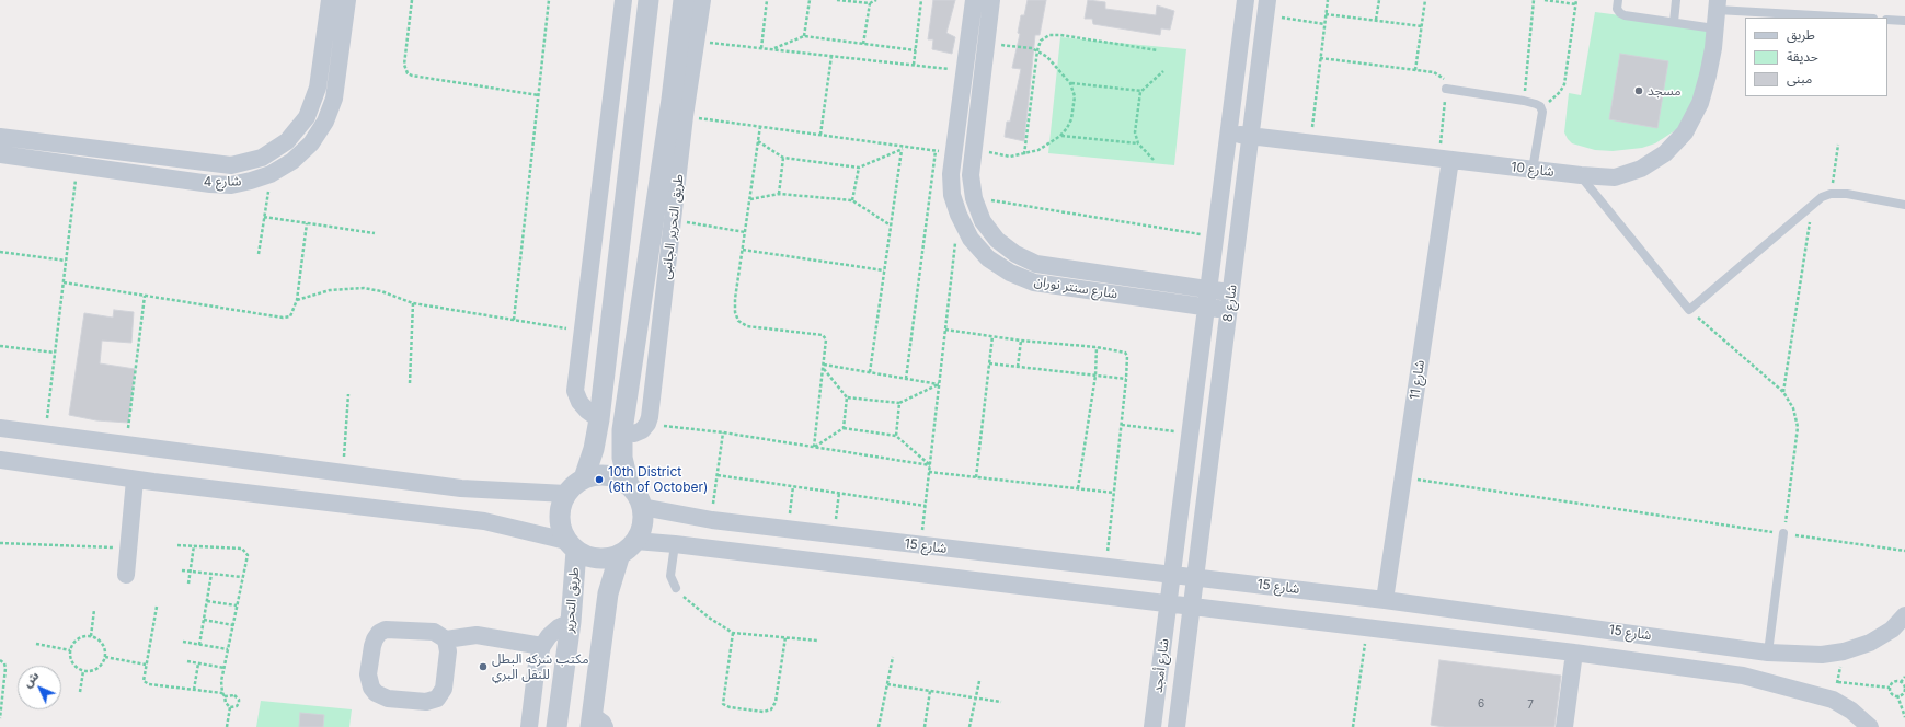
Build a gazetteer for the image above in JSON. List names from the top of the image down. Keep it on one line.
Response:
{"streets":{"street":["شارع 10","شارع 4","طريق التحرير الجانبى","شارع سنتر نوران","شارع 8","شارع 11","شارع 15","طريق التحرير","شارع أمجد"]},"crossings":[["شارع 10","شارع 8"],["شارع 10","شارع 11"],["شارع سنتر نوران","شارع 8"],["شارع 8","شارع 15"],["شارع 8","شارع أمجد"],["شارع 11","شارع 15"],["شارع 15","طريق التحرير"],["شارع 15","شارع أمجد"]],"places":["مسجد","10th District (6th of October)","مكتب شركه البطل للنقل البري"],"house_numbers":["6","7"],"legend":["طريق","حديقة","مبنى"],"north":"top left"}
